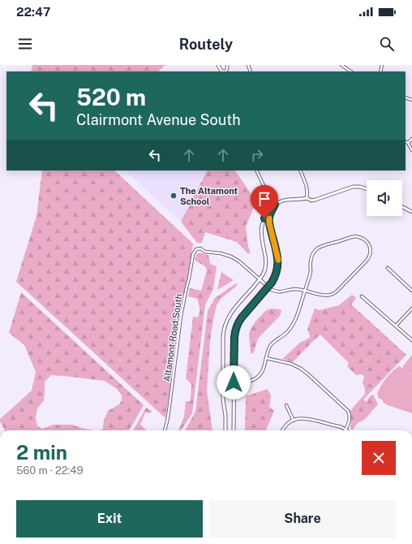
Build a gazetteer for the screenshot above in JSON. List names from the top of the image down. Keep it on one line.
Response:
{"streets":{"street":["Altamont Road South"]},"places":["The Altamont School"],"page":{"status":"22:47","header":"Routely","turn":["520 m","Clairmont Avenue South"],"heading":["2 min","560 m · 22:49"],"buttons":["Exit","Share"]}}
